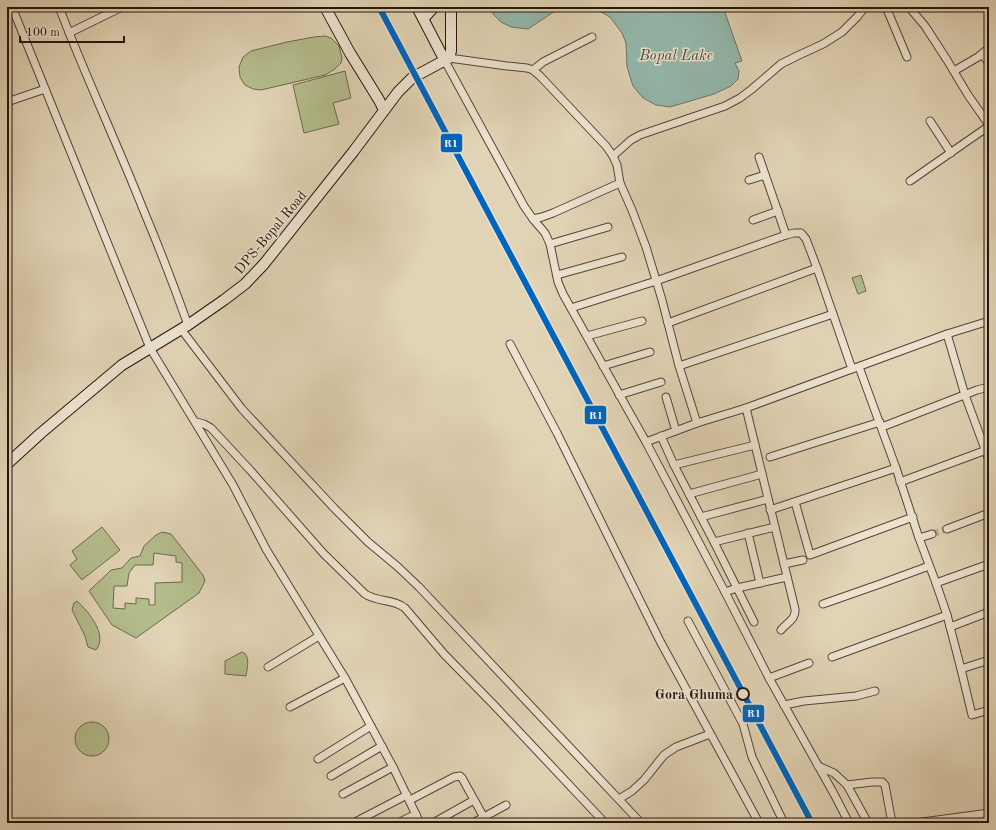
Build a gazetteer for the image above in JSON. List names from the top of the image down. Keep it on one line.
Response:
{"streets":{"street":["DPS-Bopal Road"]},"water":["Bopal Lake"],"places":["Gora Ghuma"],"lines":["transit line R1"],"scale_bar":"100 m"}
